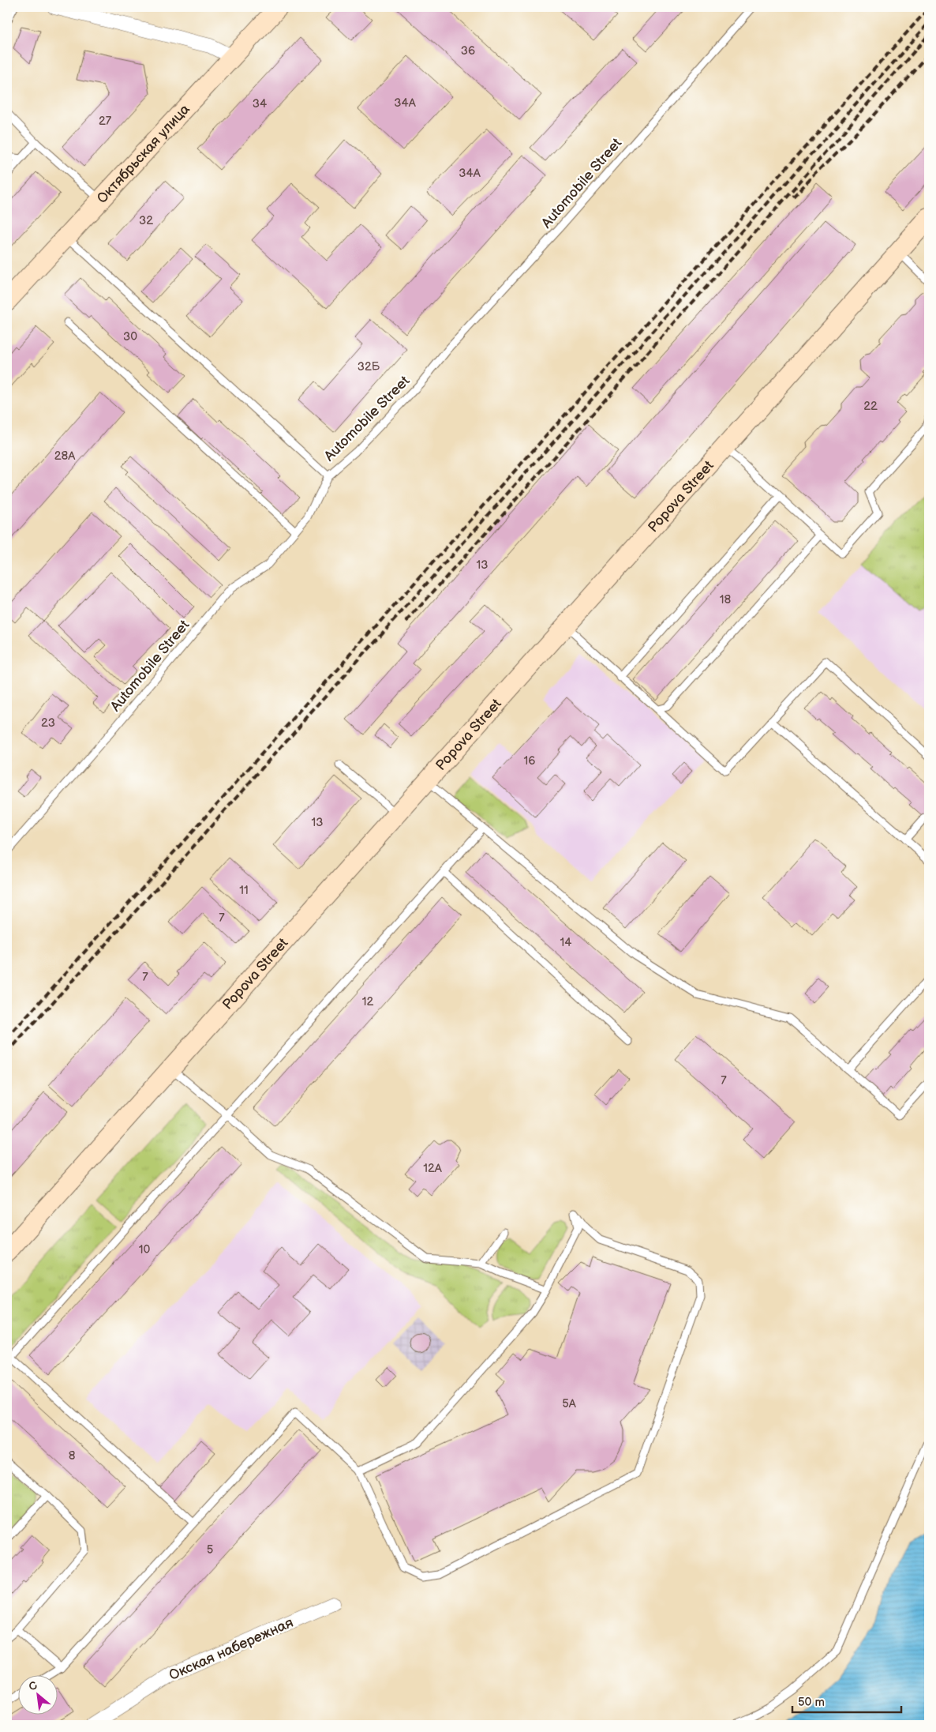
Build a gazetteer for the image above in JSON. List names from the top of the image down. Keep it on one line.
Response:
{"streets":{"street":["Октябрьская улица","Popova Street","Окская набережная"],"lane":["Automobile Street"]},"house_numbers":["36","34А","34","27","34А","32","30","32Б","22","28А","13","18","23","16","13","11","7","14","7","12","7","12А","10","5А","8","5"],"scale_bar":"50 m","north":"top left"}
